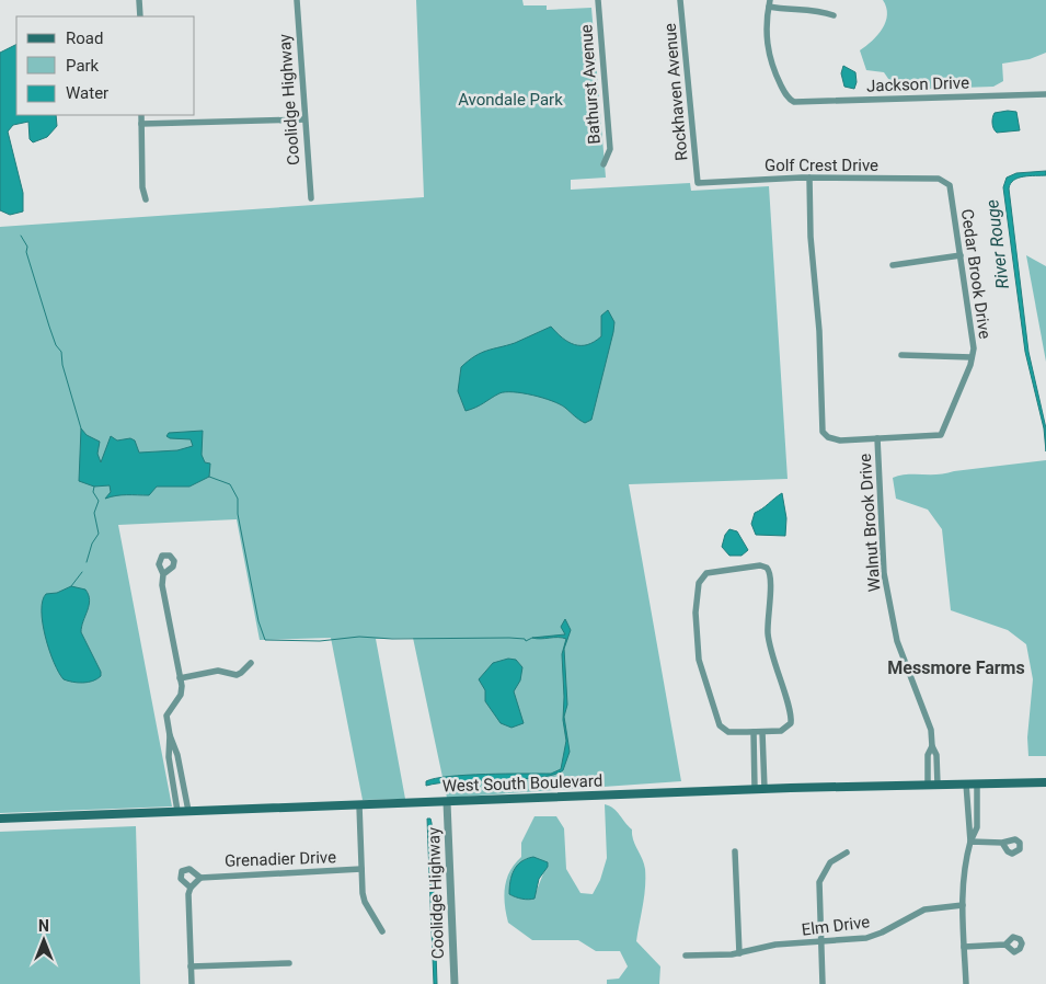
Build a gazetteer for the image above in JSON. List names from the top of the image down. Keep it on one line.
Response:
{"streets":{"main road":["West South Boulevard"],"street":["Bathurst Avenue","Jackson Drive","Rockhaven Avenue","Coolidge Highway","Golf Crest Drive","Cedar Brook Drive","Walnut Brook Drive","Grenadier Drive","Elm Drive"]},"crossings":[["Rockhaven Avenue","Golf Crest Drive"],["Coolidge Highway","West South Boulevard"],["Golf Crest Drive","Cedar Brook Drive"],["Golf Crest Drive","Walnut Brook Drive"],["Cedar Brook Drive","Walnut Brook Drive"],["Walnut Brook Drive","West South Boulevard"]],"districts":["Messmore Farms"],"water":["River Rouge"],"parks":["Avondale Park"],"legend":["Road","Park","Water"],"north":"top"}
